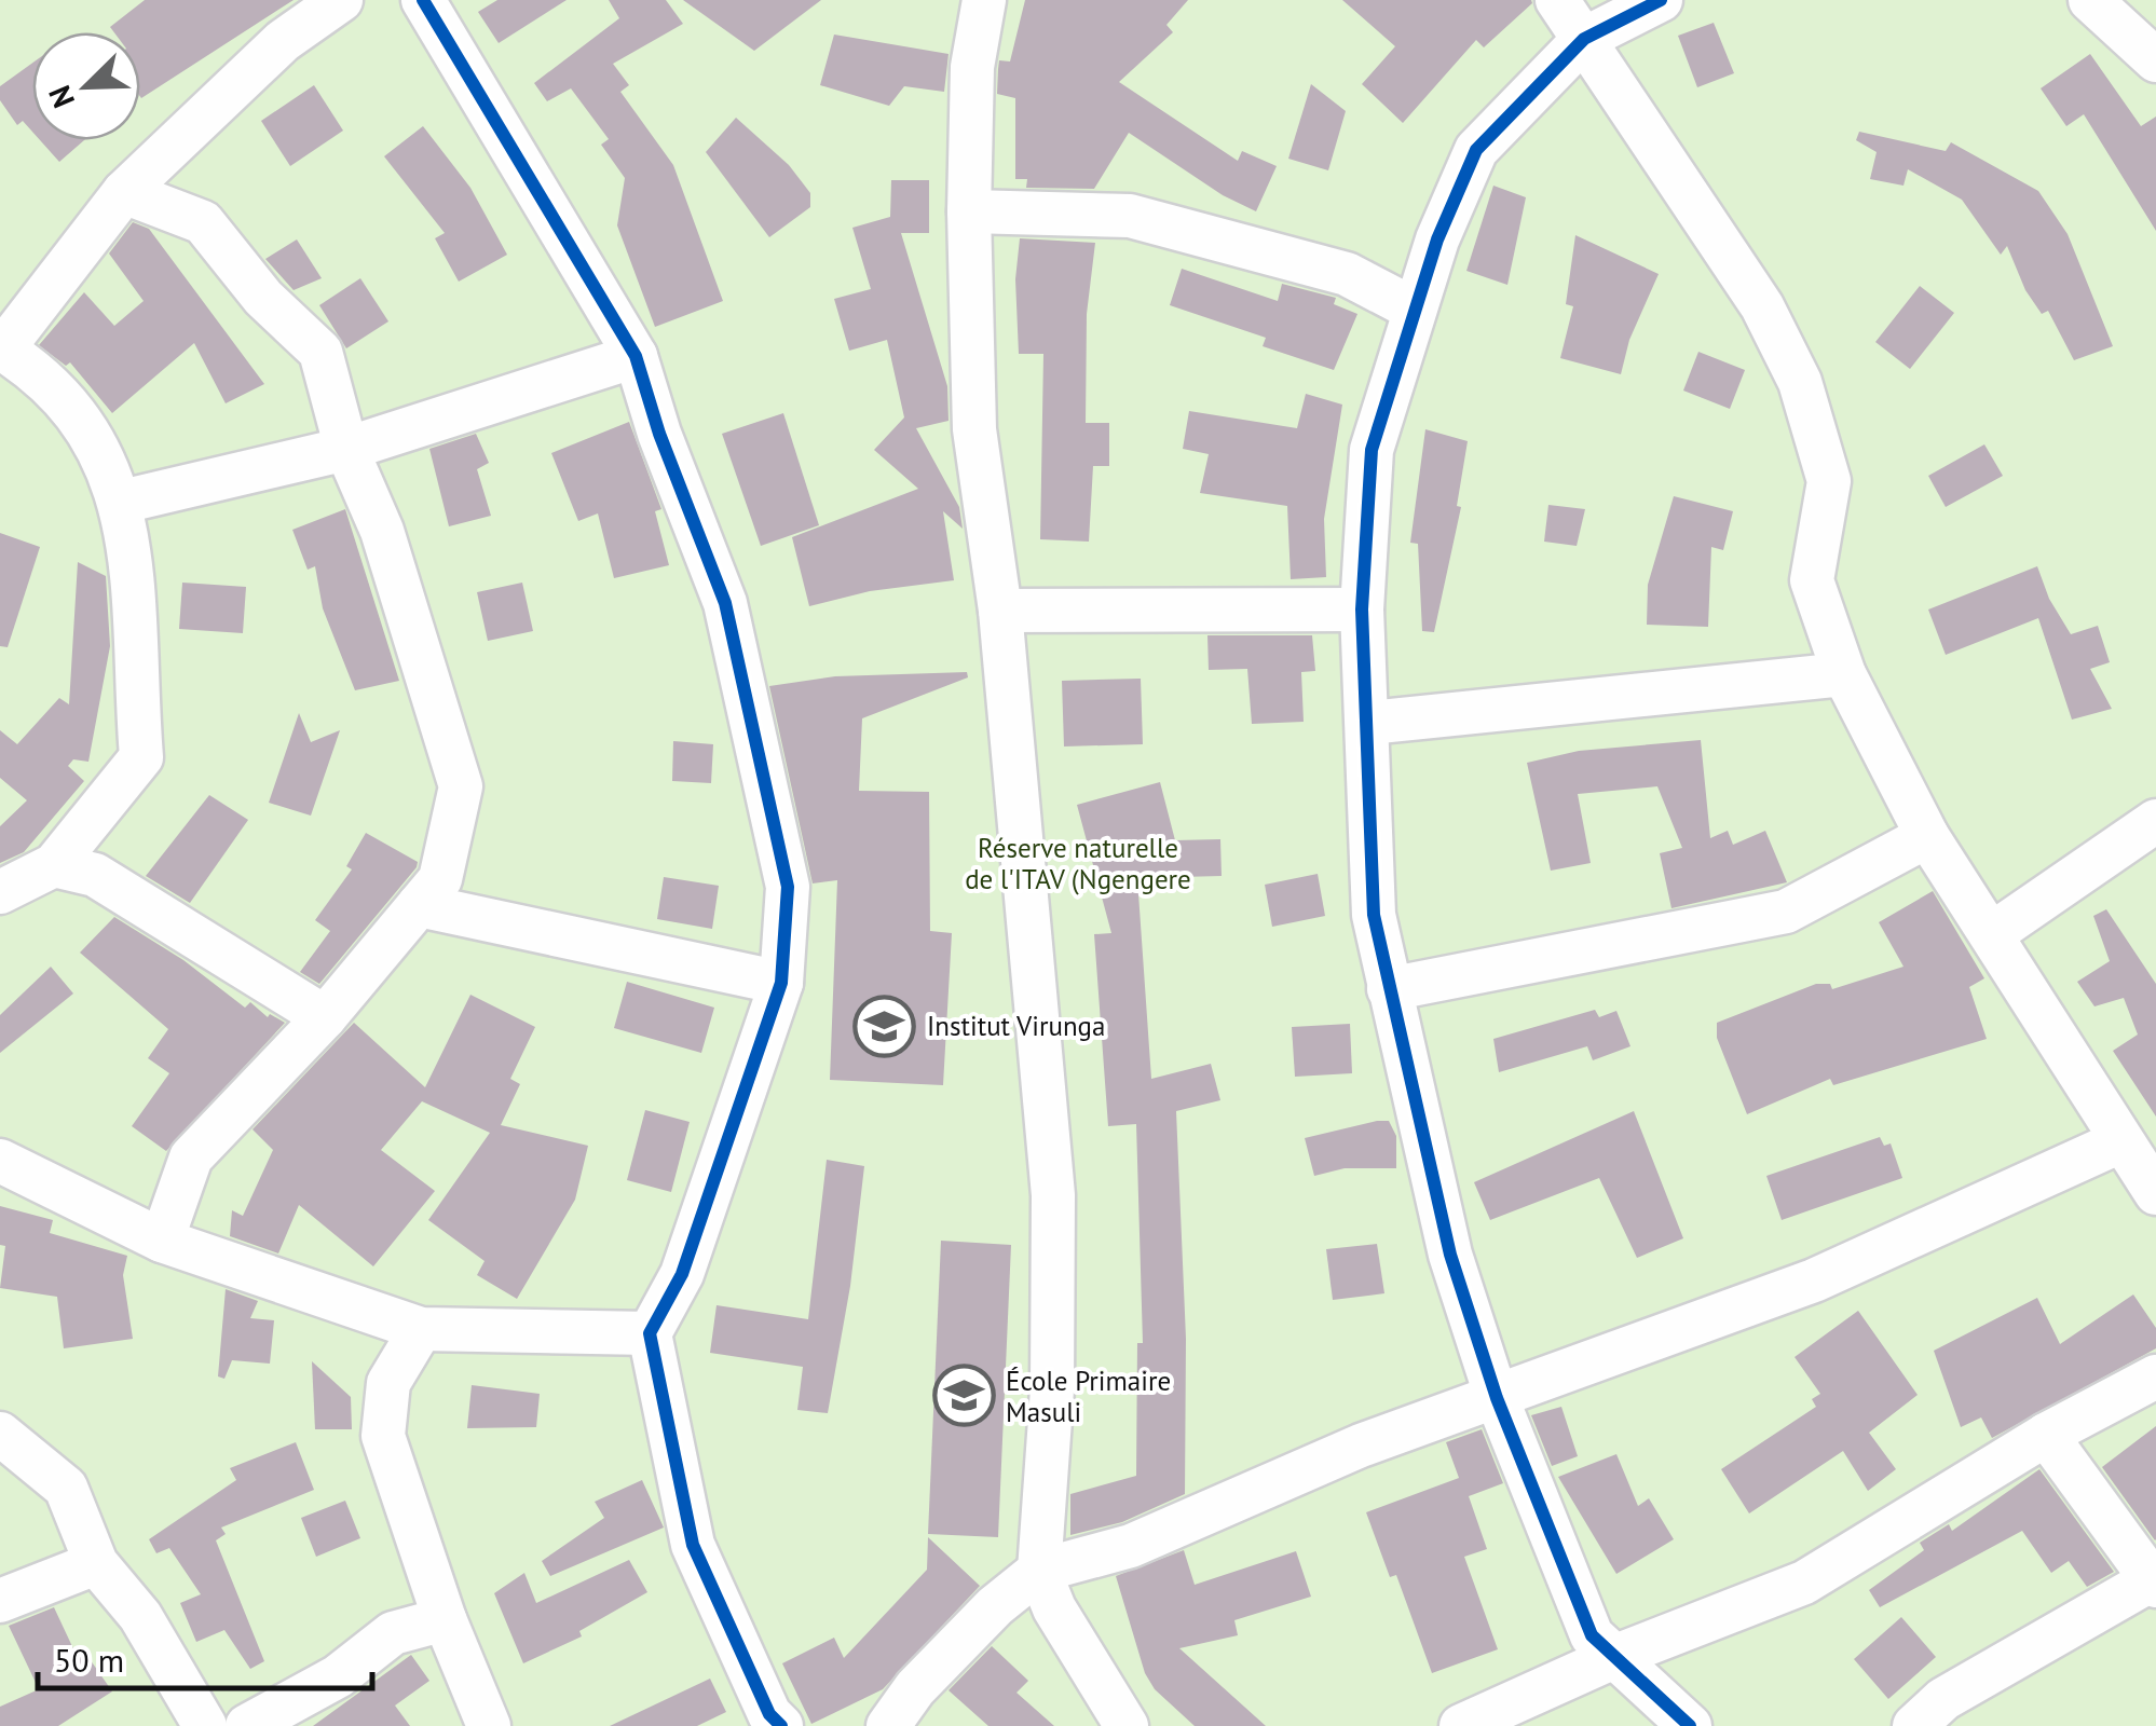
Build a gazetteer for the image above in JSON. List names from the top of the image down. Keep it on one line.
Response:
{"parks":["Réserve naturelle de l'ITAV (Ngengere"],"places":{"school or university":["Institut Virunga","École Primaire Masuli"]},"scale_bar":"50 m","north":"bottom left"}
